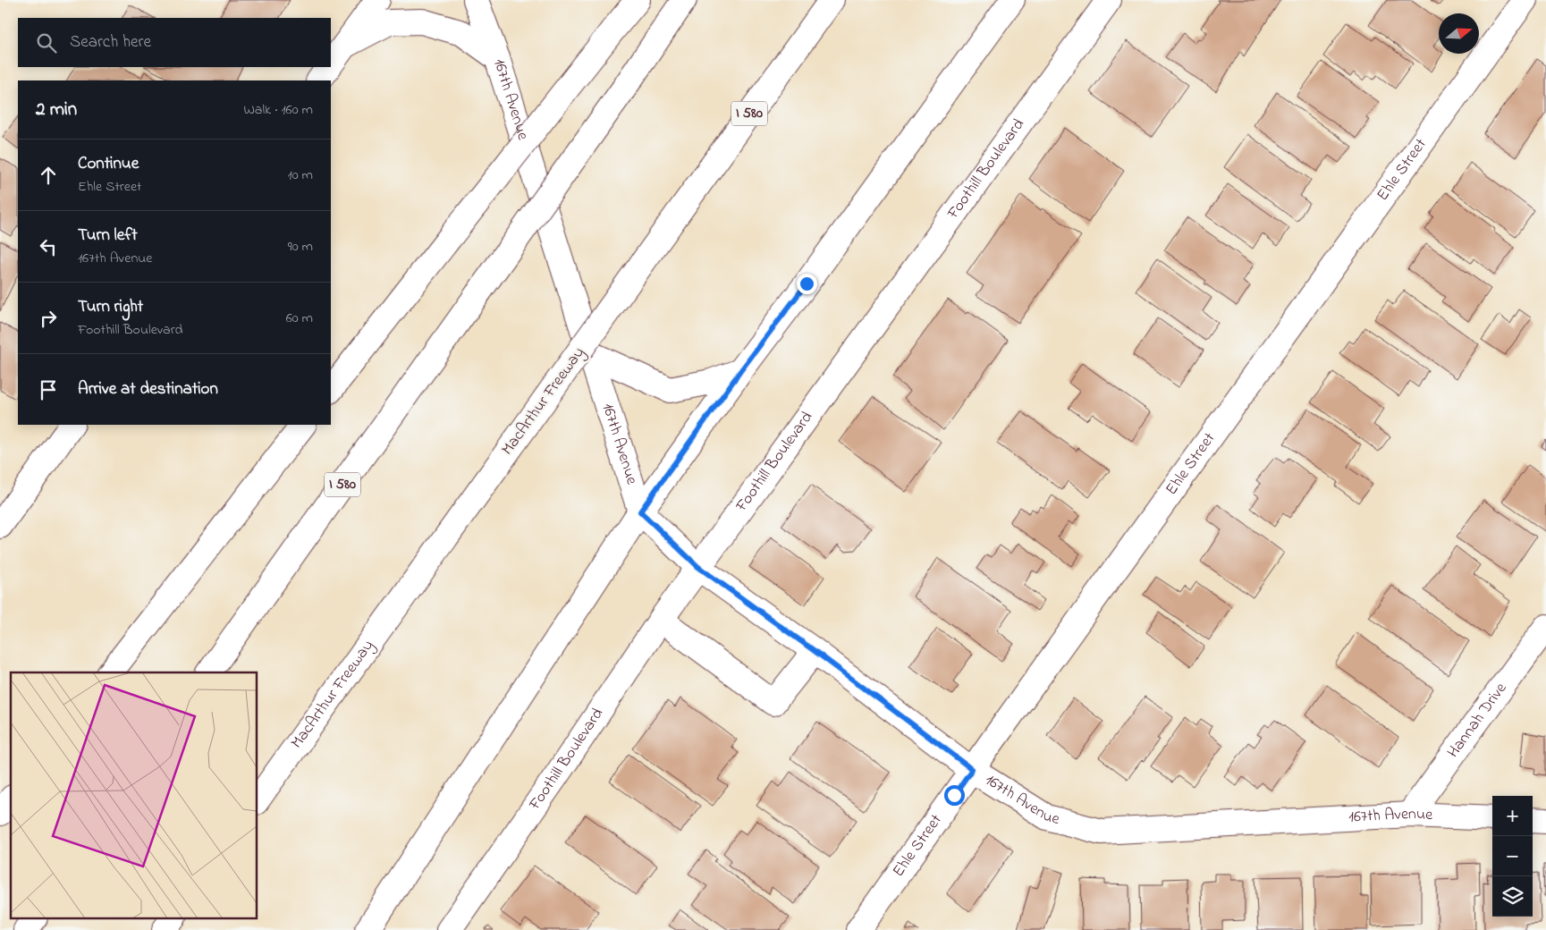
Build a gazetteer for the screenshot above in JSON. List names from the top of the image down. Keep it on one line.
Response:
{"streets":{"main road":["167th Avenue","I 580","Foothill Boulevard","Ehle Street","MacArthur Freeway","Hannah Drive"]},"crossings":[["167th Avenue","Foothill Boulevard"],["167th Avenue","Ehle Street"],["167th Avenue","Hannah Drive"]],"north":"right","page":{"search":"Search here","heading":["2 min","Walk · 160 m"],"list":[["Continue","Ehle Street","10 m"],["Turn left","167th Avenue","90 m"],["Turn right","Foothill Boulevard","60 m"],"Arrive at destination"],"map_buttons":["+","−"]}}
